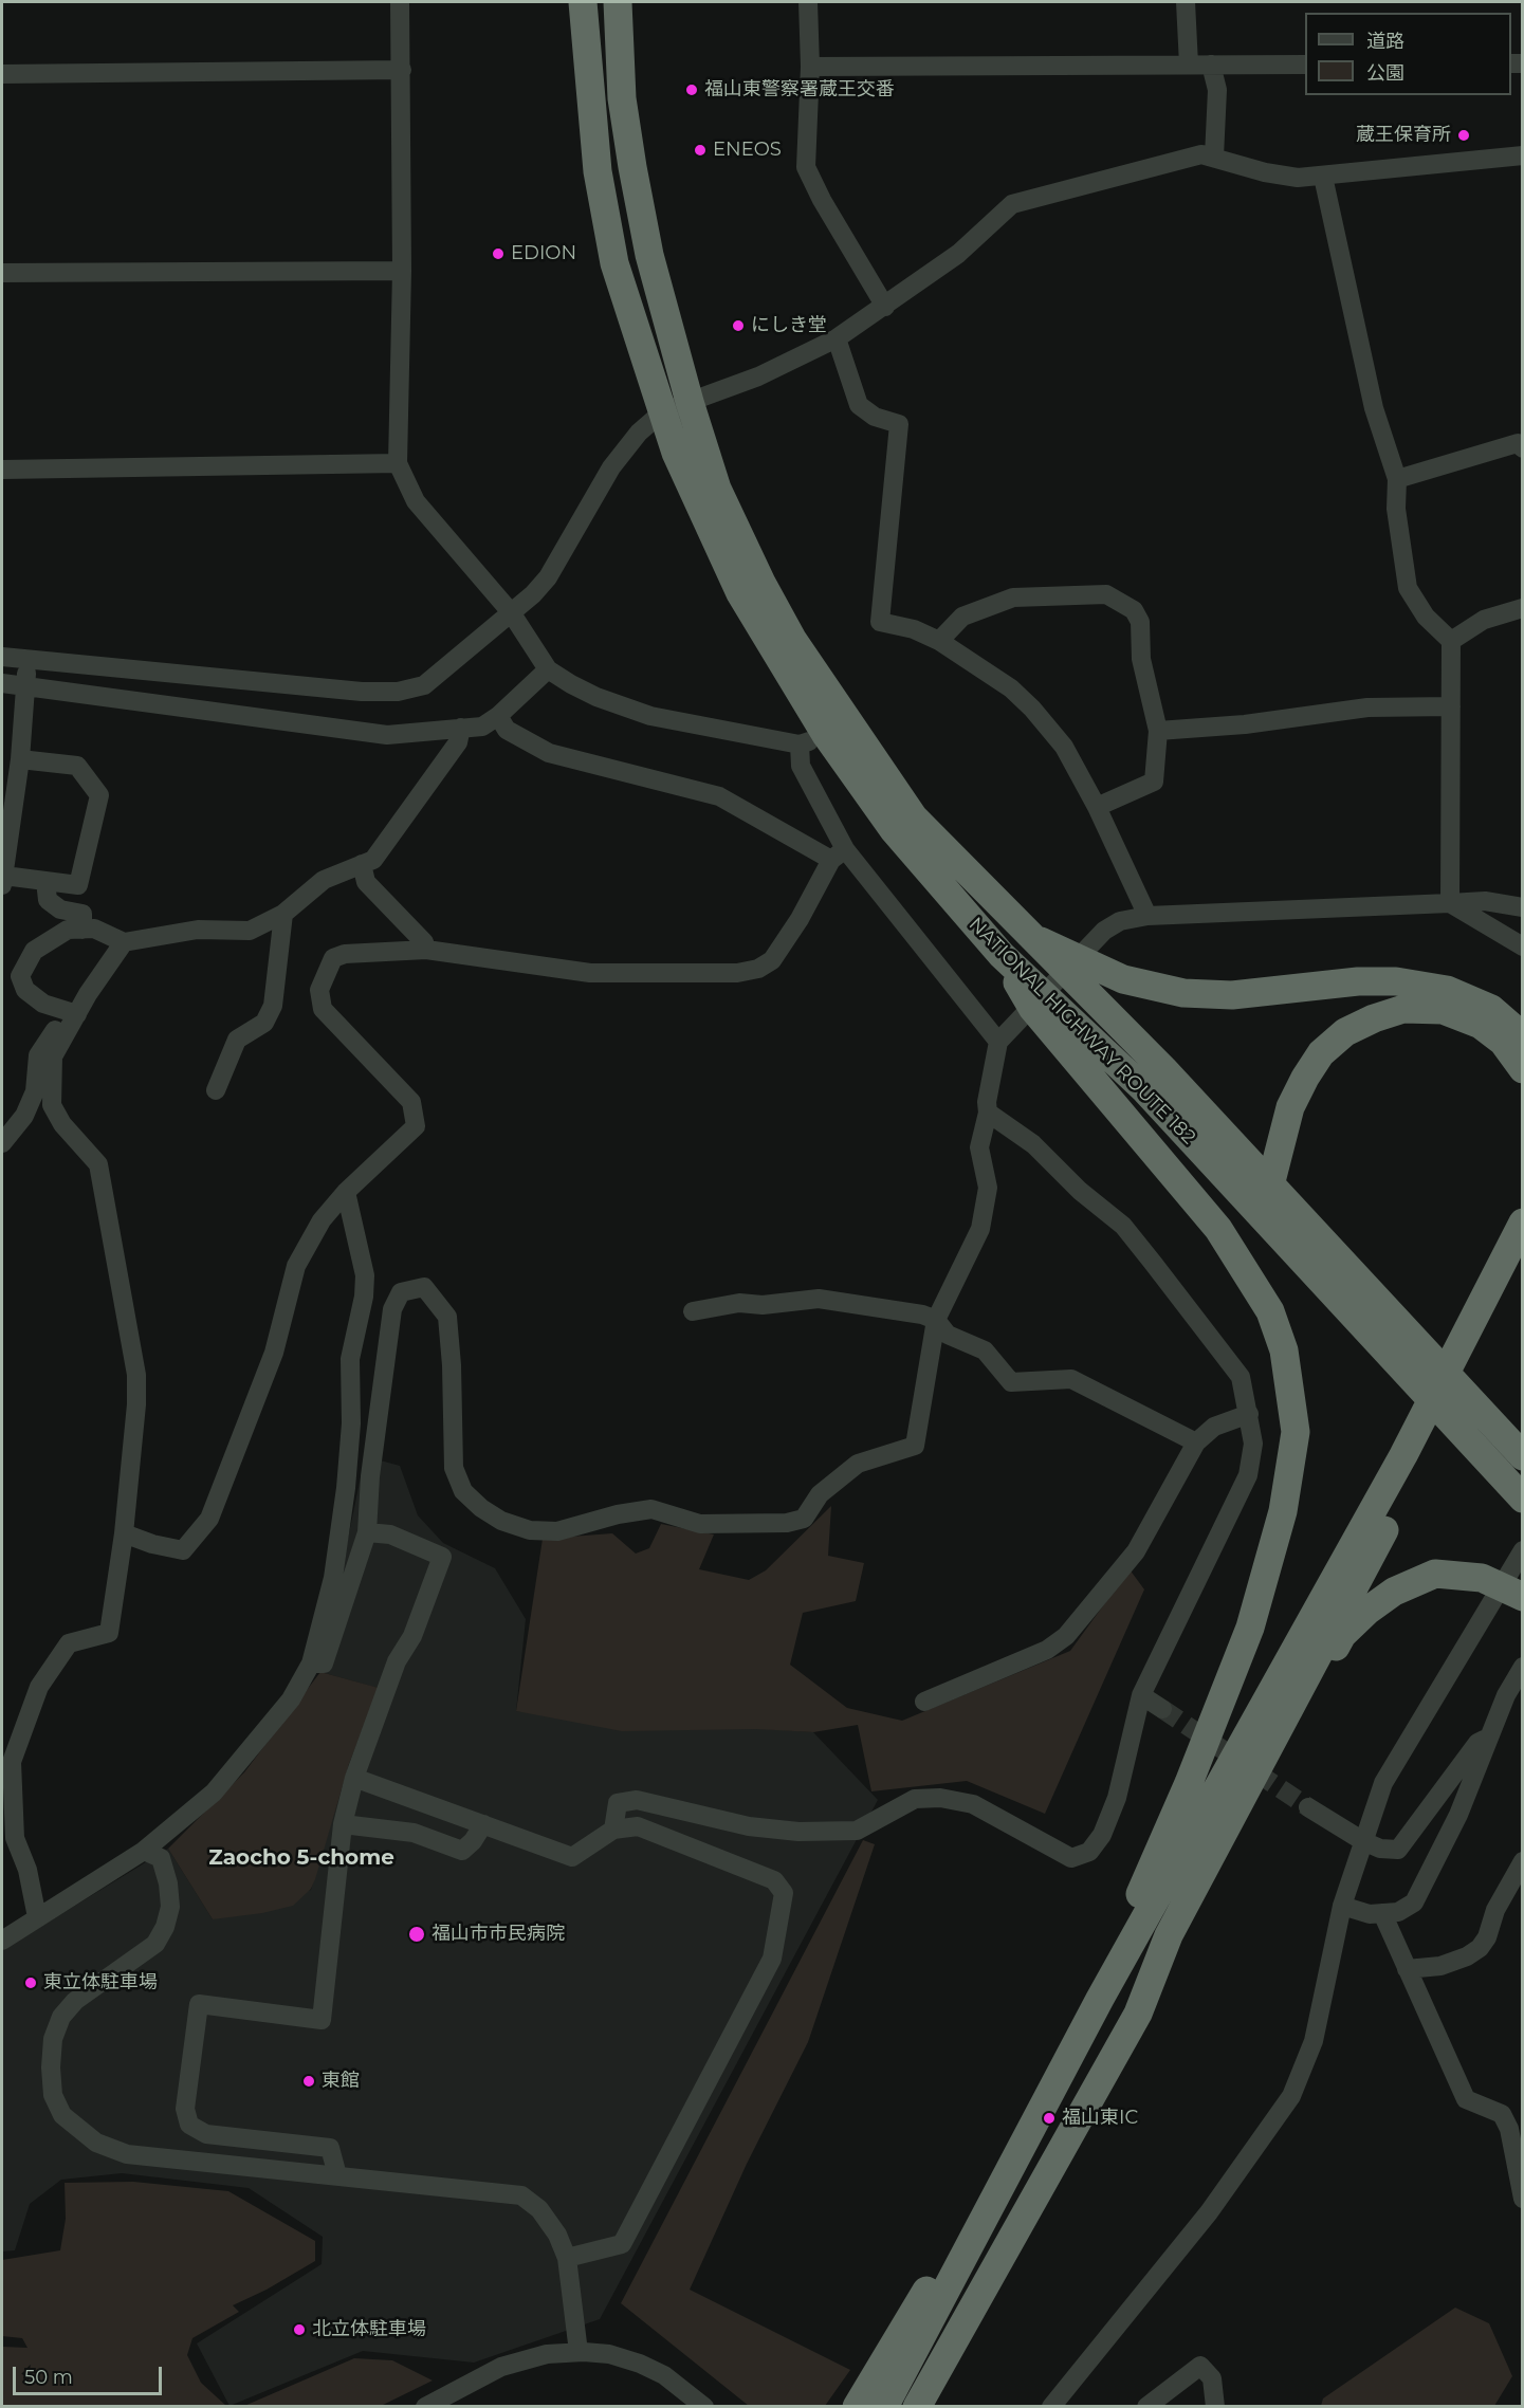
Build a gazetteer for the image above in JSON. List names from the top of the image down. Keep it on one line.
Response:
{"streets":{"highway":["NATIONAL HIGHWAY ROUTE 182"]},"districts":["Zaocho 5-chome"],"places":["福山東警察署蔵王交番","蔵王保育所","ENEOS","EDION","にしき堂","福山市市民病院","東立体駐車場","東館","福山東IC","北立体駐車場"],"legend":["道路","公園"],"scale_bar":"50 m"}
